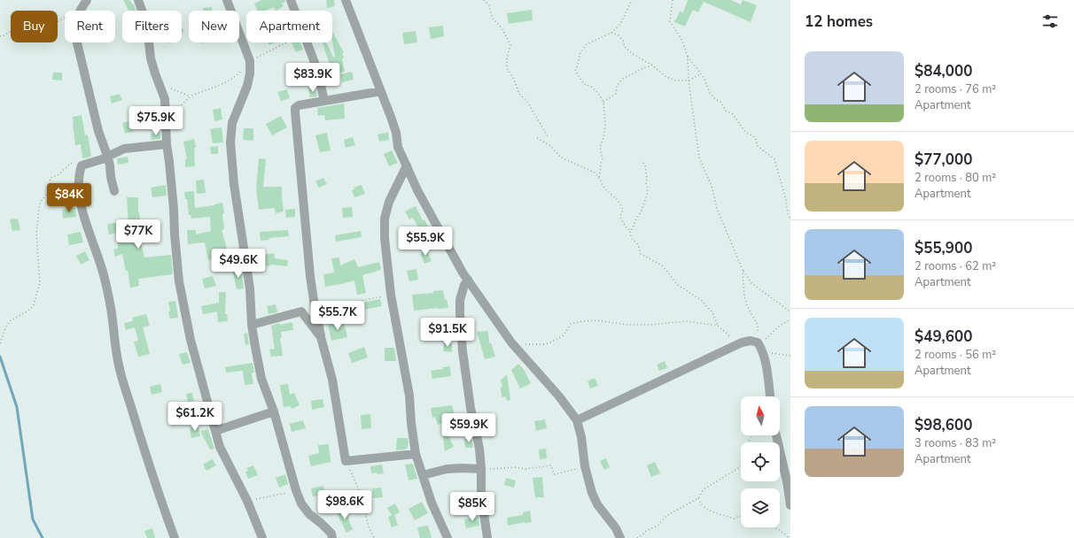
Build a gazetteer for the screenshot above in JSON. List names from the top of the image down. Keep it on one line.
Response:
{"north":"top","page":{"heading":"12 homes","chip":["Buy","Rent","Filters","New","Apartment"],"list":[{"name":"$84,000","note":"2 rooms · 76 m² · Apartment"},{"name":"$77,000","note":"2 rooms · 80 m² · Apartment"},{"name":"$55,900","note":"2 rooms · 62 m² · Apartment"},{"name":"$49,600","note":"2 rooms · 56 m² · Apartment"},{"name":"$98,600","note":"3 rooms · 83 m² · Apartment"}],"price":["$83.9K","$75.9K","$84K","$77K","$55.9K","$49.6K","$55.7K","$91.5K","$61.2K","$59.9K","$98.6K","$85K"]}}
